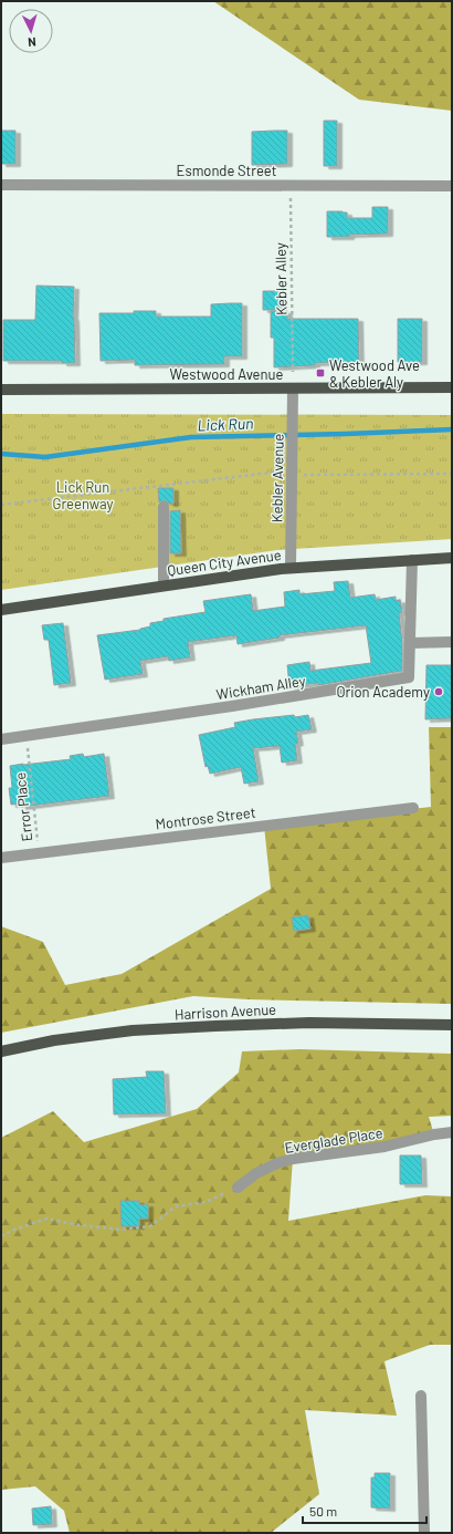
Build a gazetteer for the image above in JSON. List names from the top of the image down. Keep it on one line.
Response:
{"streets":{"main road":["Westwood Avenue","Queen City Avenue","Harrison Avenue"],"street":["Esmonde Street","Kebler Avenue","Wickham Alley","Montrose Street","Everglade Place"],"path":["Kebler Alley","Error Place"]},"crossings":[["Esmonde Street","Kebler Alley"],["Westwood Avenue","Kebler Avenue"],["Kebler Avenue","Queen City Avenue"],["Queen City Avenue","Wickham Alley"],["Error Place","Montrose Street"]],"water":["Lick Run"],"parks":["Lick Run Greenway"],"places":{"transit":["Westwood Ave & Kebler Aly"],"other":["Orion Academy"]},"scale_bar":"50 m","north":"bottom"}
